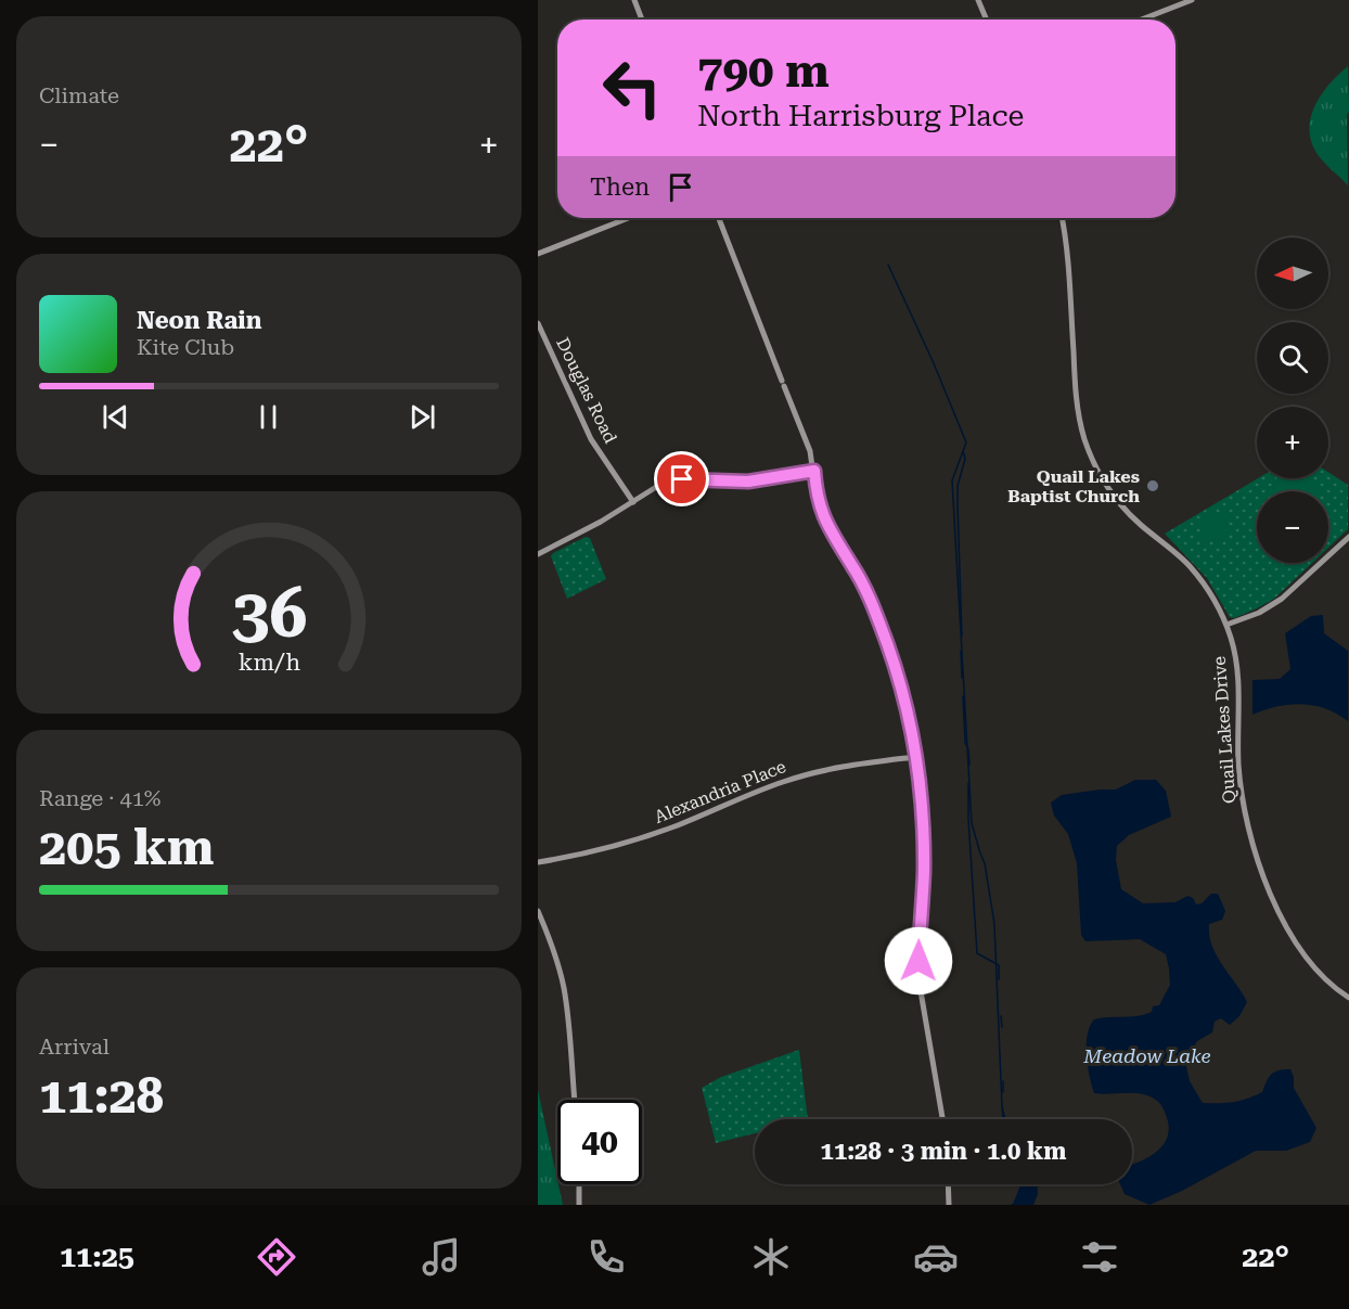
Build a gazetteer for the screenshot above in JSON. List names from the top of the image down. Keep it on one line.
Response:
{"streets":{"street":["Douglas Road","Quail Lakes Drive","Alexandria Place"]},"water":["Meadow Lake"],"places":["Quail Lakes Baptist Church"],"north":"left","page":{"tile":["Climate",["Range · 41%","205 km"],["Arrival","11:28"]],"turn":["790 m","North Harrisburg Place"],"heat":["−","22°","+"],"then":"Then","map_buttons":["+","−"],"song":["Neon Rain","Kite Club"],"limit":"40","trip":"11:28 · 3 min · 1.0 km","tabs":["11:25","22°"],"gauge":["36","km/h"]}}
